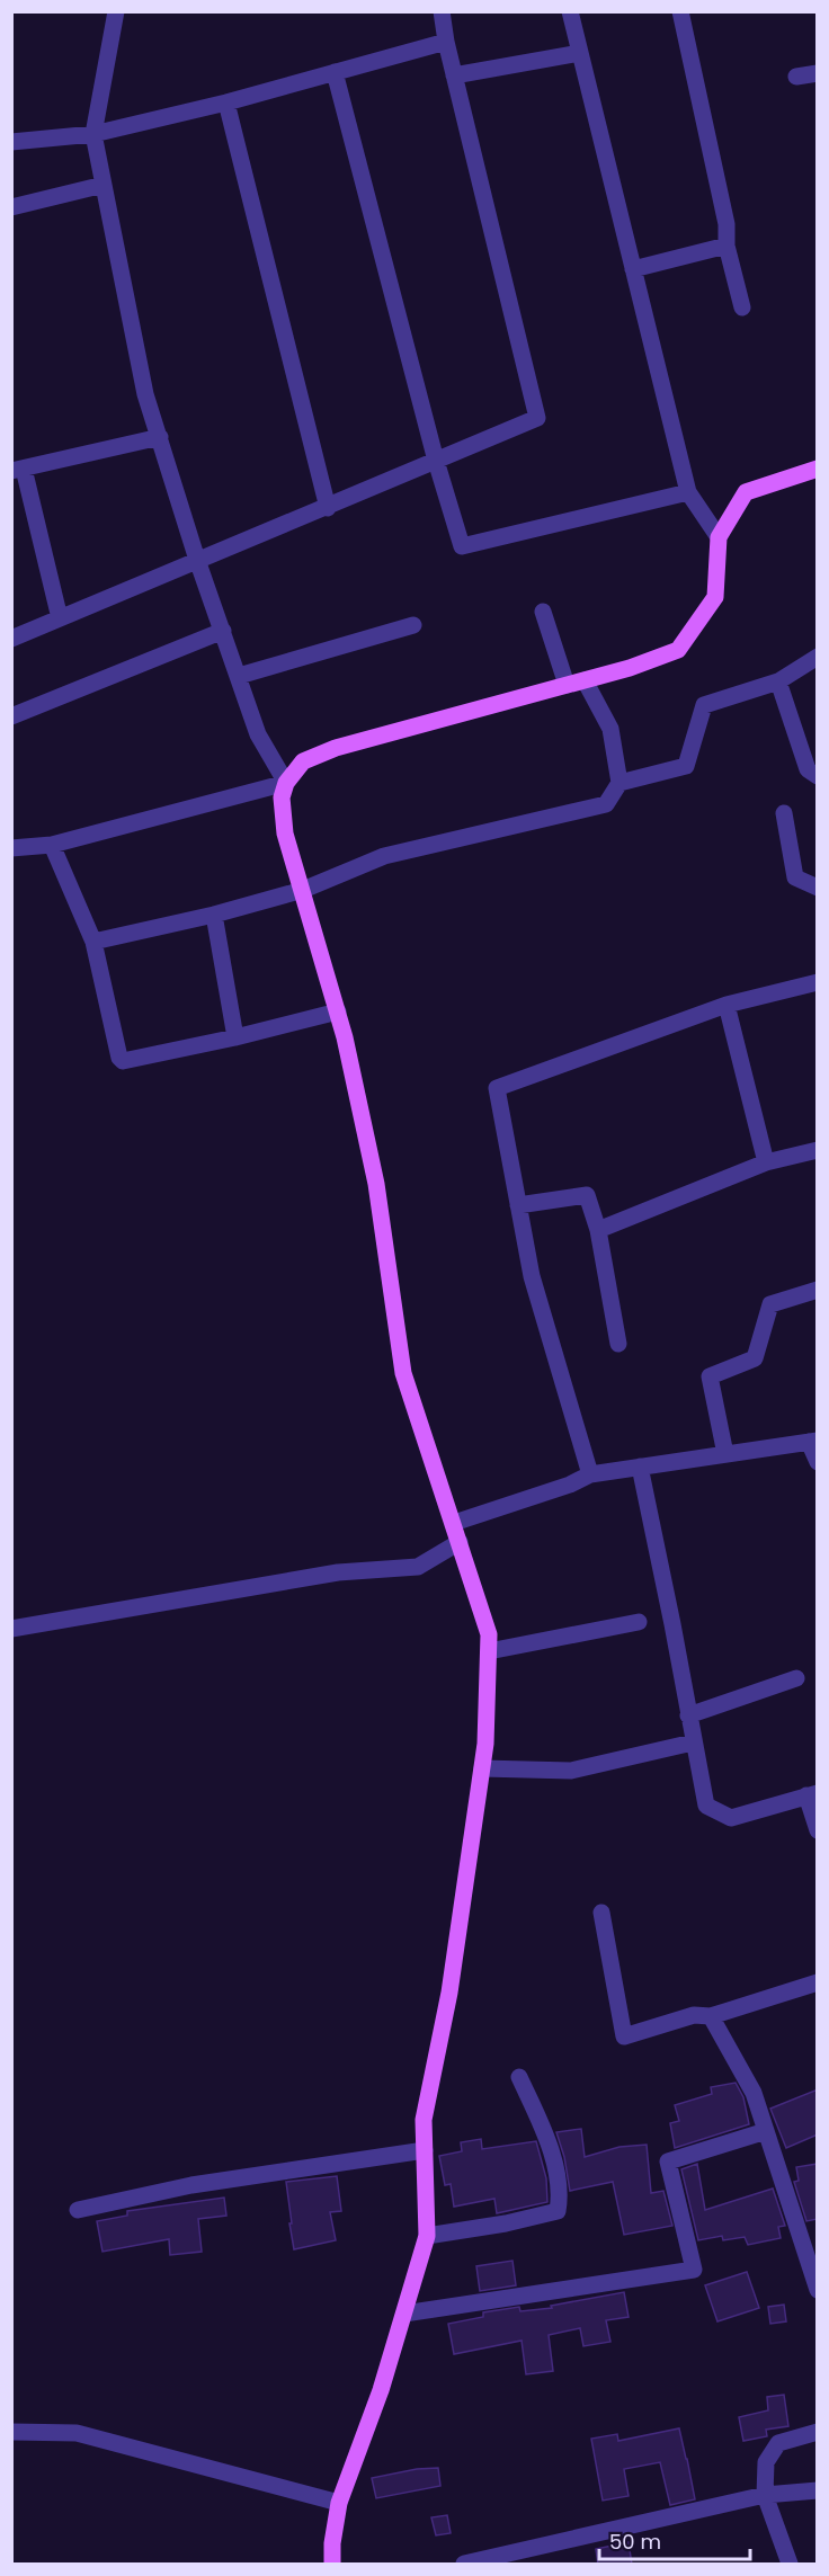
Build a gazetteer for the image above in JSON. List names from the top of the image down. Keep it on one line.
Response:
{"scale_bar":"50 m"}
